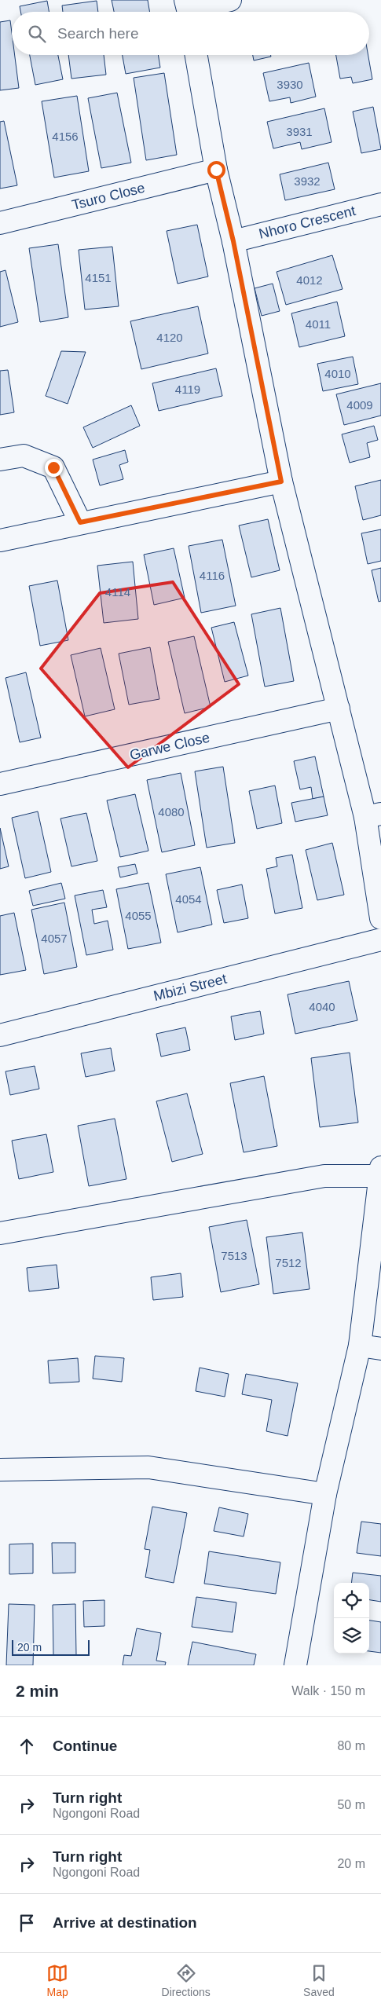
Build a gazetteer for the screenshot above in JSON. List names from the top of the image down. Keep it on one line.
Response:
{"streets":{"street":["Tsuro Close","Nhoro Crescent","Garwe Close","Mbizi Street"]},"house_numbers":["3930","3931","4156","3932","4151","4012","4011","4120","4010","4119","4009","4116","4114","4080","4054","4055","4057","4040","7513","7512"],"scale_bar":"20 m","page":{"search":"Search here","scale":"20 m","heading":["2 min","Walk · 150 m"],"list":[["Continue","80 m"],["Turn right","Ngongoni Road","50 m"],["Turn right","Ngongoni Road","20 m"],"Arrive at destination"],"nav":["Map","Directions","Saved"]}}
